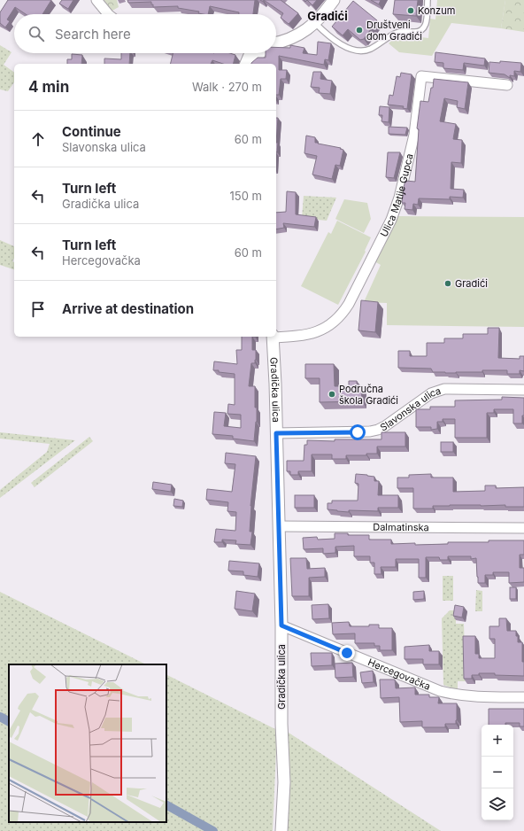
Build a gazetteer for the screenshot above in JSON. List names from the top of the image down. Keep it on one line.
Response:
{"streets":{"street":["Ulica Matije Gupca","Gradička ulica","Slavonska ulica","Dalmatinska","Hercegovačka"]},"crossings":[["Gradička ulica","Slavonska ulica"],["Gradička ulica","Dalmatinska"],["Gradička ulica","Hercegovačka"]],"districts":["Gradići"],"places":["Konzum","Društveni dom Gradići","Gradići","Područna škola Gradići"],"page":{"search":"Search here","heading":["4 min","Walk · 270 m"],"list":[["Continue","Slavonska ulica","60 m"],["Turn left","Gradička ulica","150 m"],["Turn left","Hercegovačka","60 m"],"Arrive at destination"],"map_buttons":["+","−"]}}
